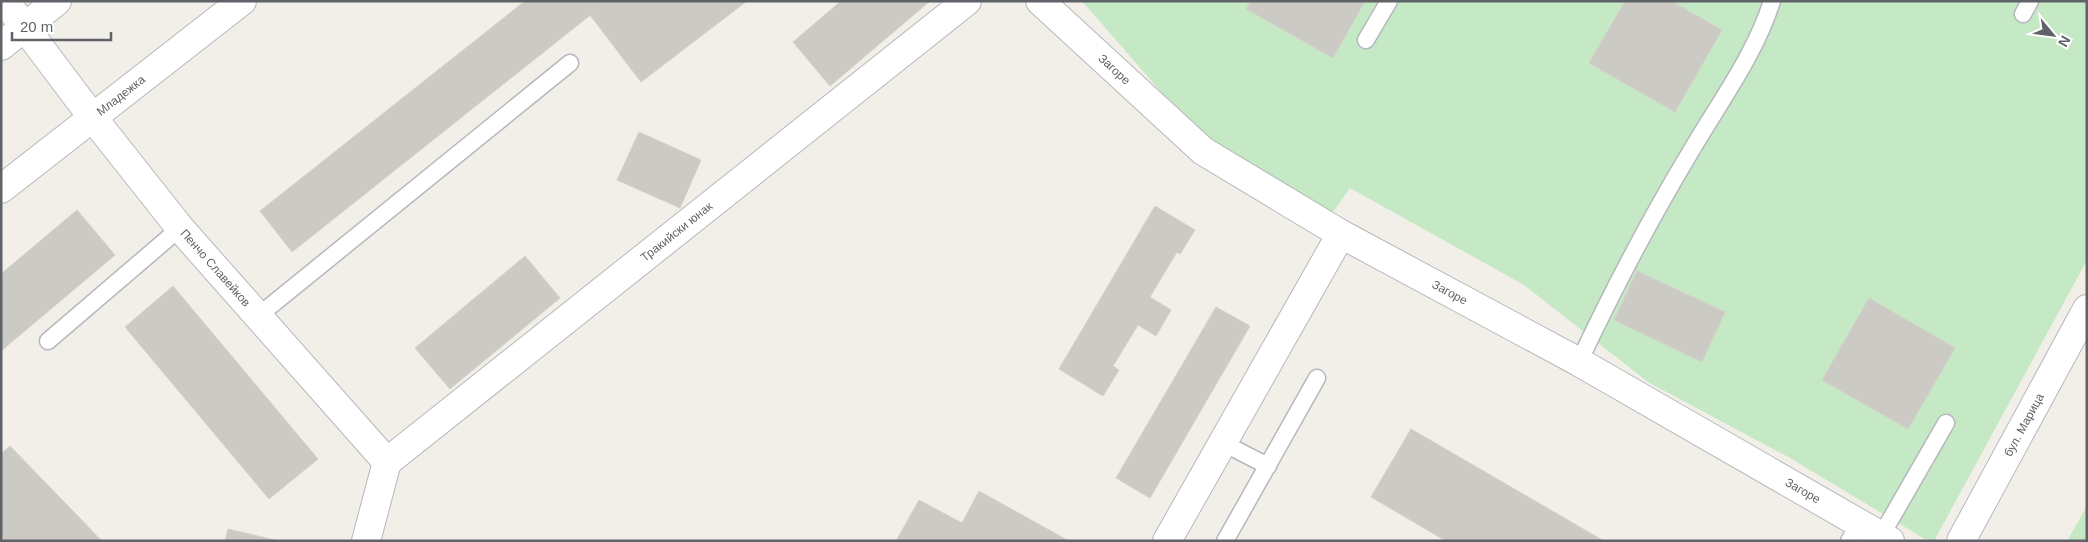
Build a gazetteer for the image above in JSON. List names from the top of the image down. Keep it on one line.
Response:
{"streets":{"street":["Загоре","Младежка","Тракийски юнак","Пенчо Славейков","бул. Марица"]},"crossings":[["Младежка","Пенчо Славейков"],["Тракийски юнак","Пенчо Славейков"]],"scale_bar":"20 m","north":"bottom right"}
